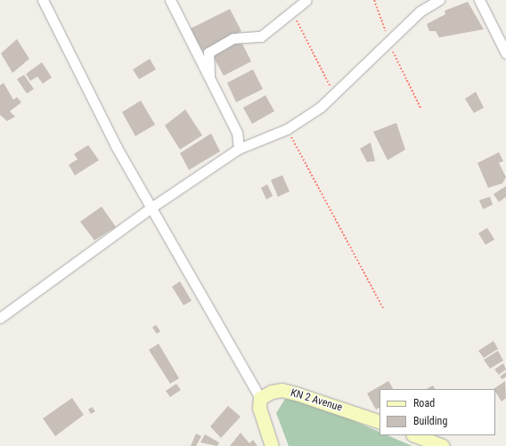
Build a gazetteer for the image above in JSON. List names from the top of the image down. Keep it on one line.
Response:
{"streets":{"main road":["KN 2 Avenue"]},"legend":["Road","Building"]}
